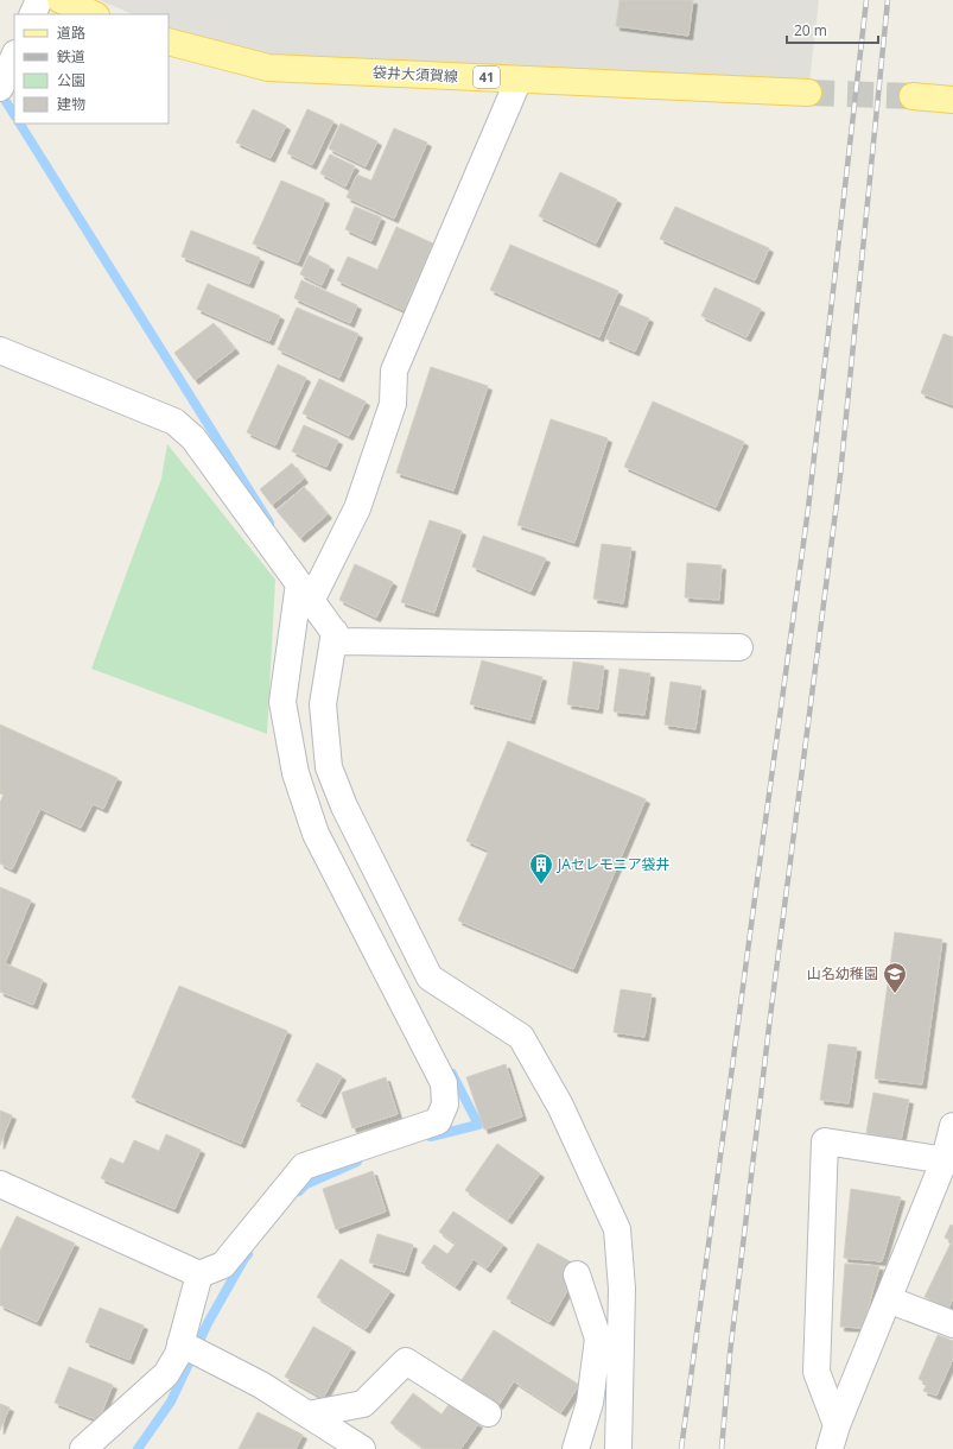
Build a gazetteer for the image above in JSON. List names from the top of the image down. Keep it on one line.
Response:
{"streets":{"main road":["袋井大須賀線","41"]},"places":{"building":["JAセレモニア袋井"],"school or university":["山名幼稚園"]},"legend":["道路","鉄道","公園","建物"],"scale_bar":"20 m"}
